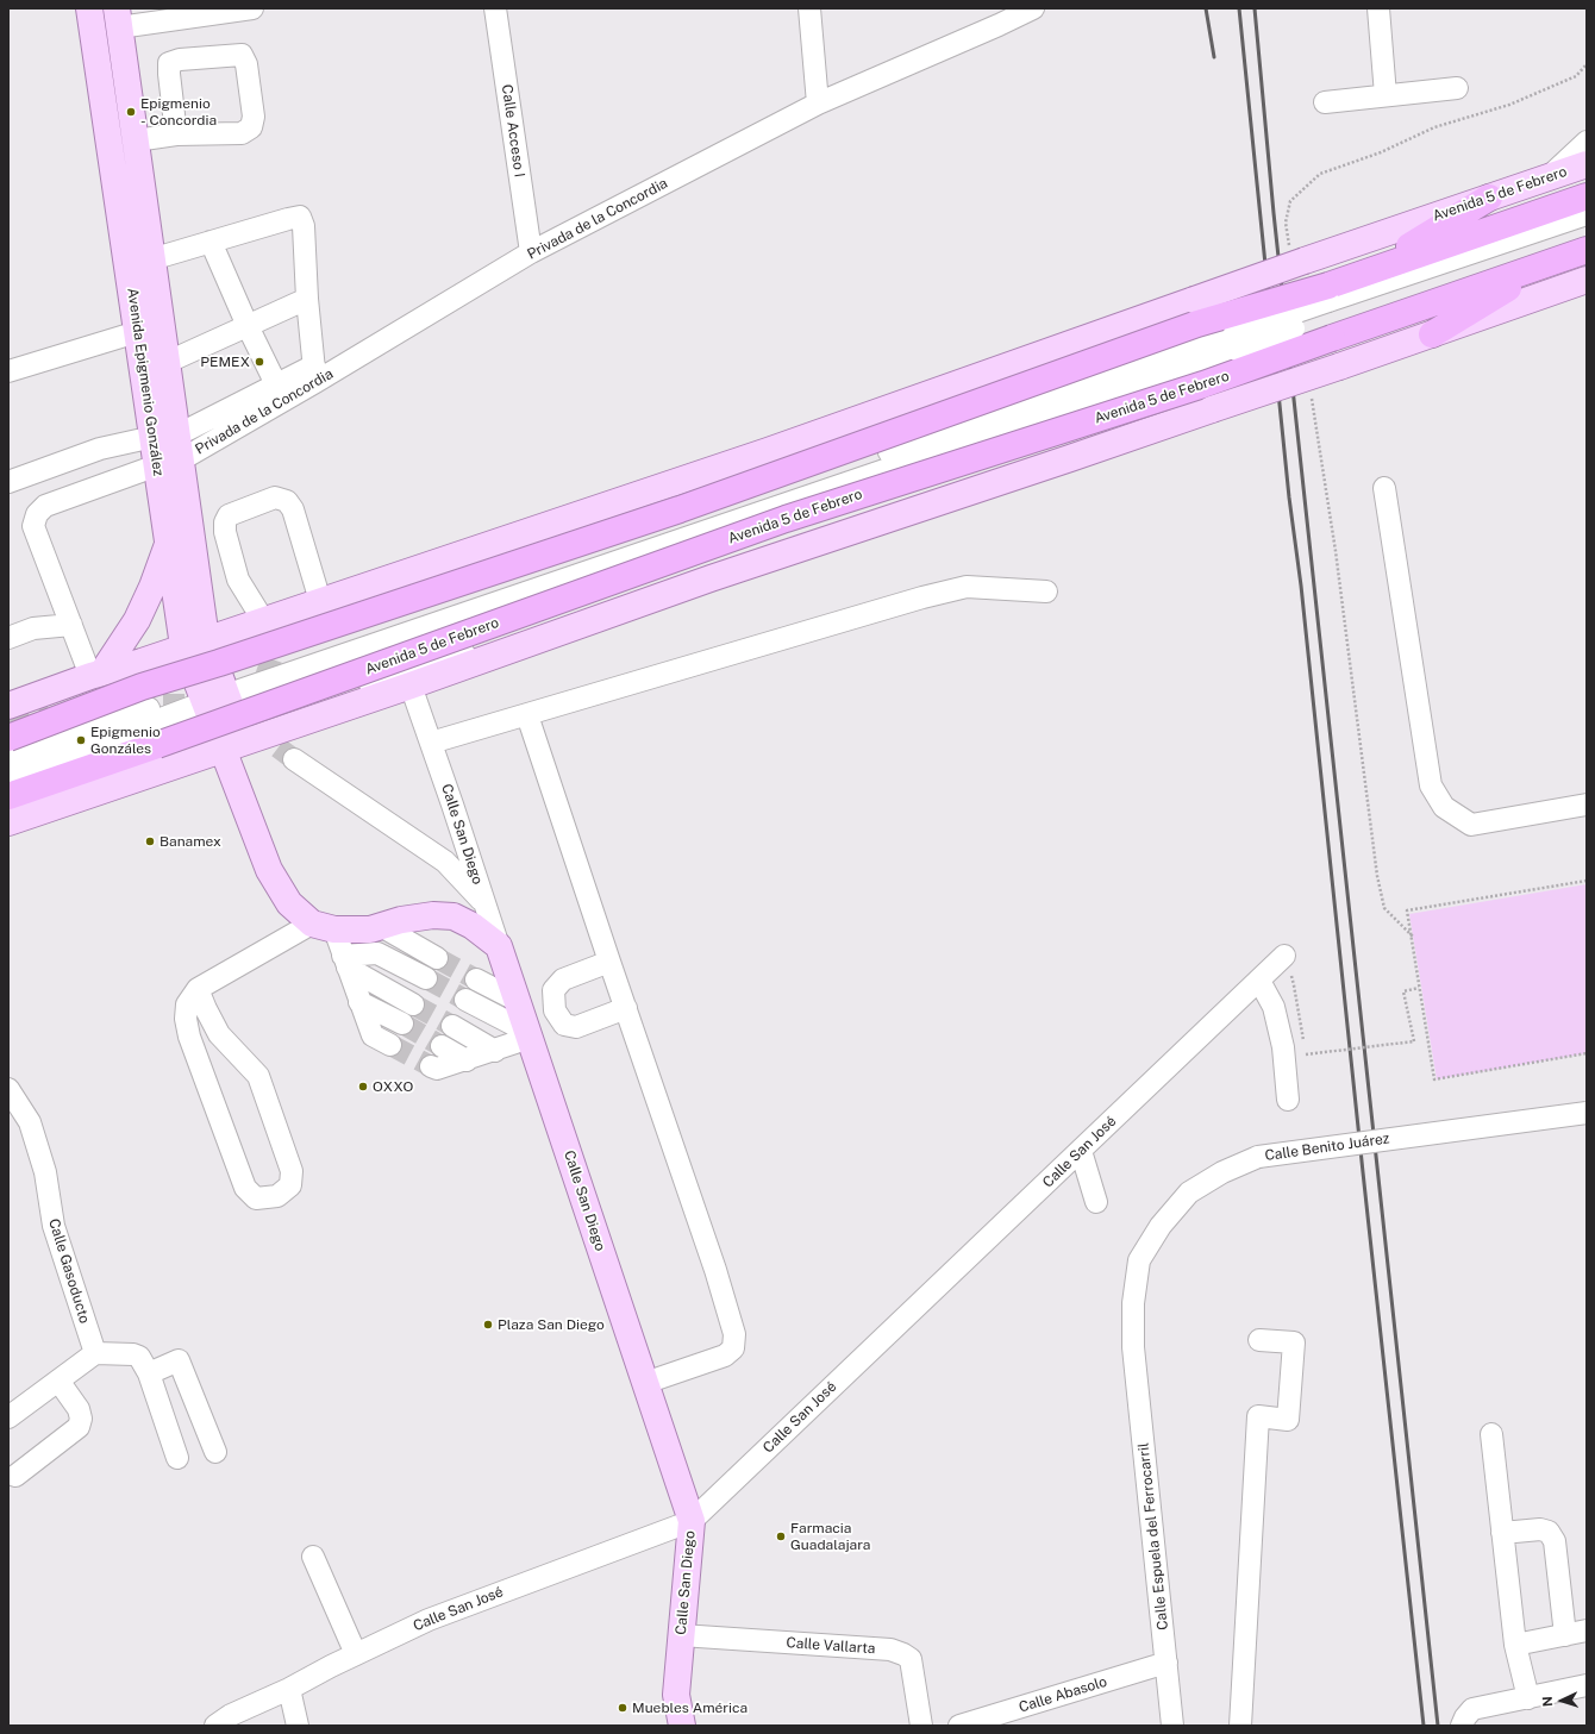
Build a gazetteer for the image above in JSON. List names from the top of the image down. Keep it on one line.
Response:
{"streets":{"highway":["Avenida 5 de Febrero"],"main road":["Avenida Epigmenio González","Calle San Diego"],"street":["Calle Acceso I","Privada de la Concordia","Calle Benito Juárez","Calle San José","Calle Gasoducto","Calle Espuela del Ferrocarril","Calle Vallarta","Calle Abasolo"]},"crossings":[["Calle Acceso I","Privada de la Concordia"],["Avenida 5 de Febrero","Privada de la Concordia"],["Avenida 5 de Febrero","Avenida Epigmenio González"],["Avenida 5 de Febrero","Calle San Diego"],["Privada de la Concordia","Avenida Epigmenio González"],["Calle San Diego","Calle San José"],["Calle San Diego","Calle Vallarta"],["Calle Benito Juárez","Calle Espuela del Ferrocarril"],["Calle Espuela del Ferrocarril","Calle Abasolo"]],"places":["Epigmenio - Concordia","PEMEX","Epigmenio Gonzáles","Banamex","OXXO","Plaza San Diego","Farmacia Guadalajara","Muebles América"],"north":"left"}
